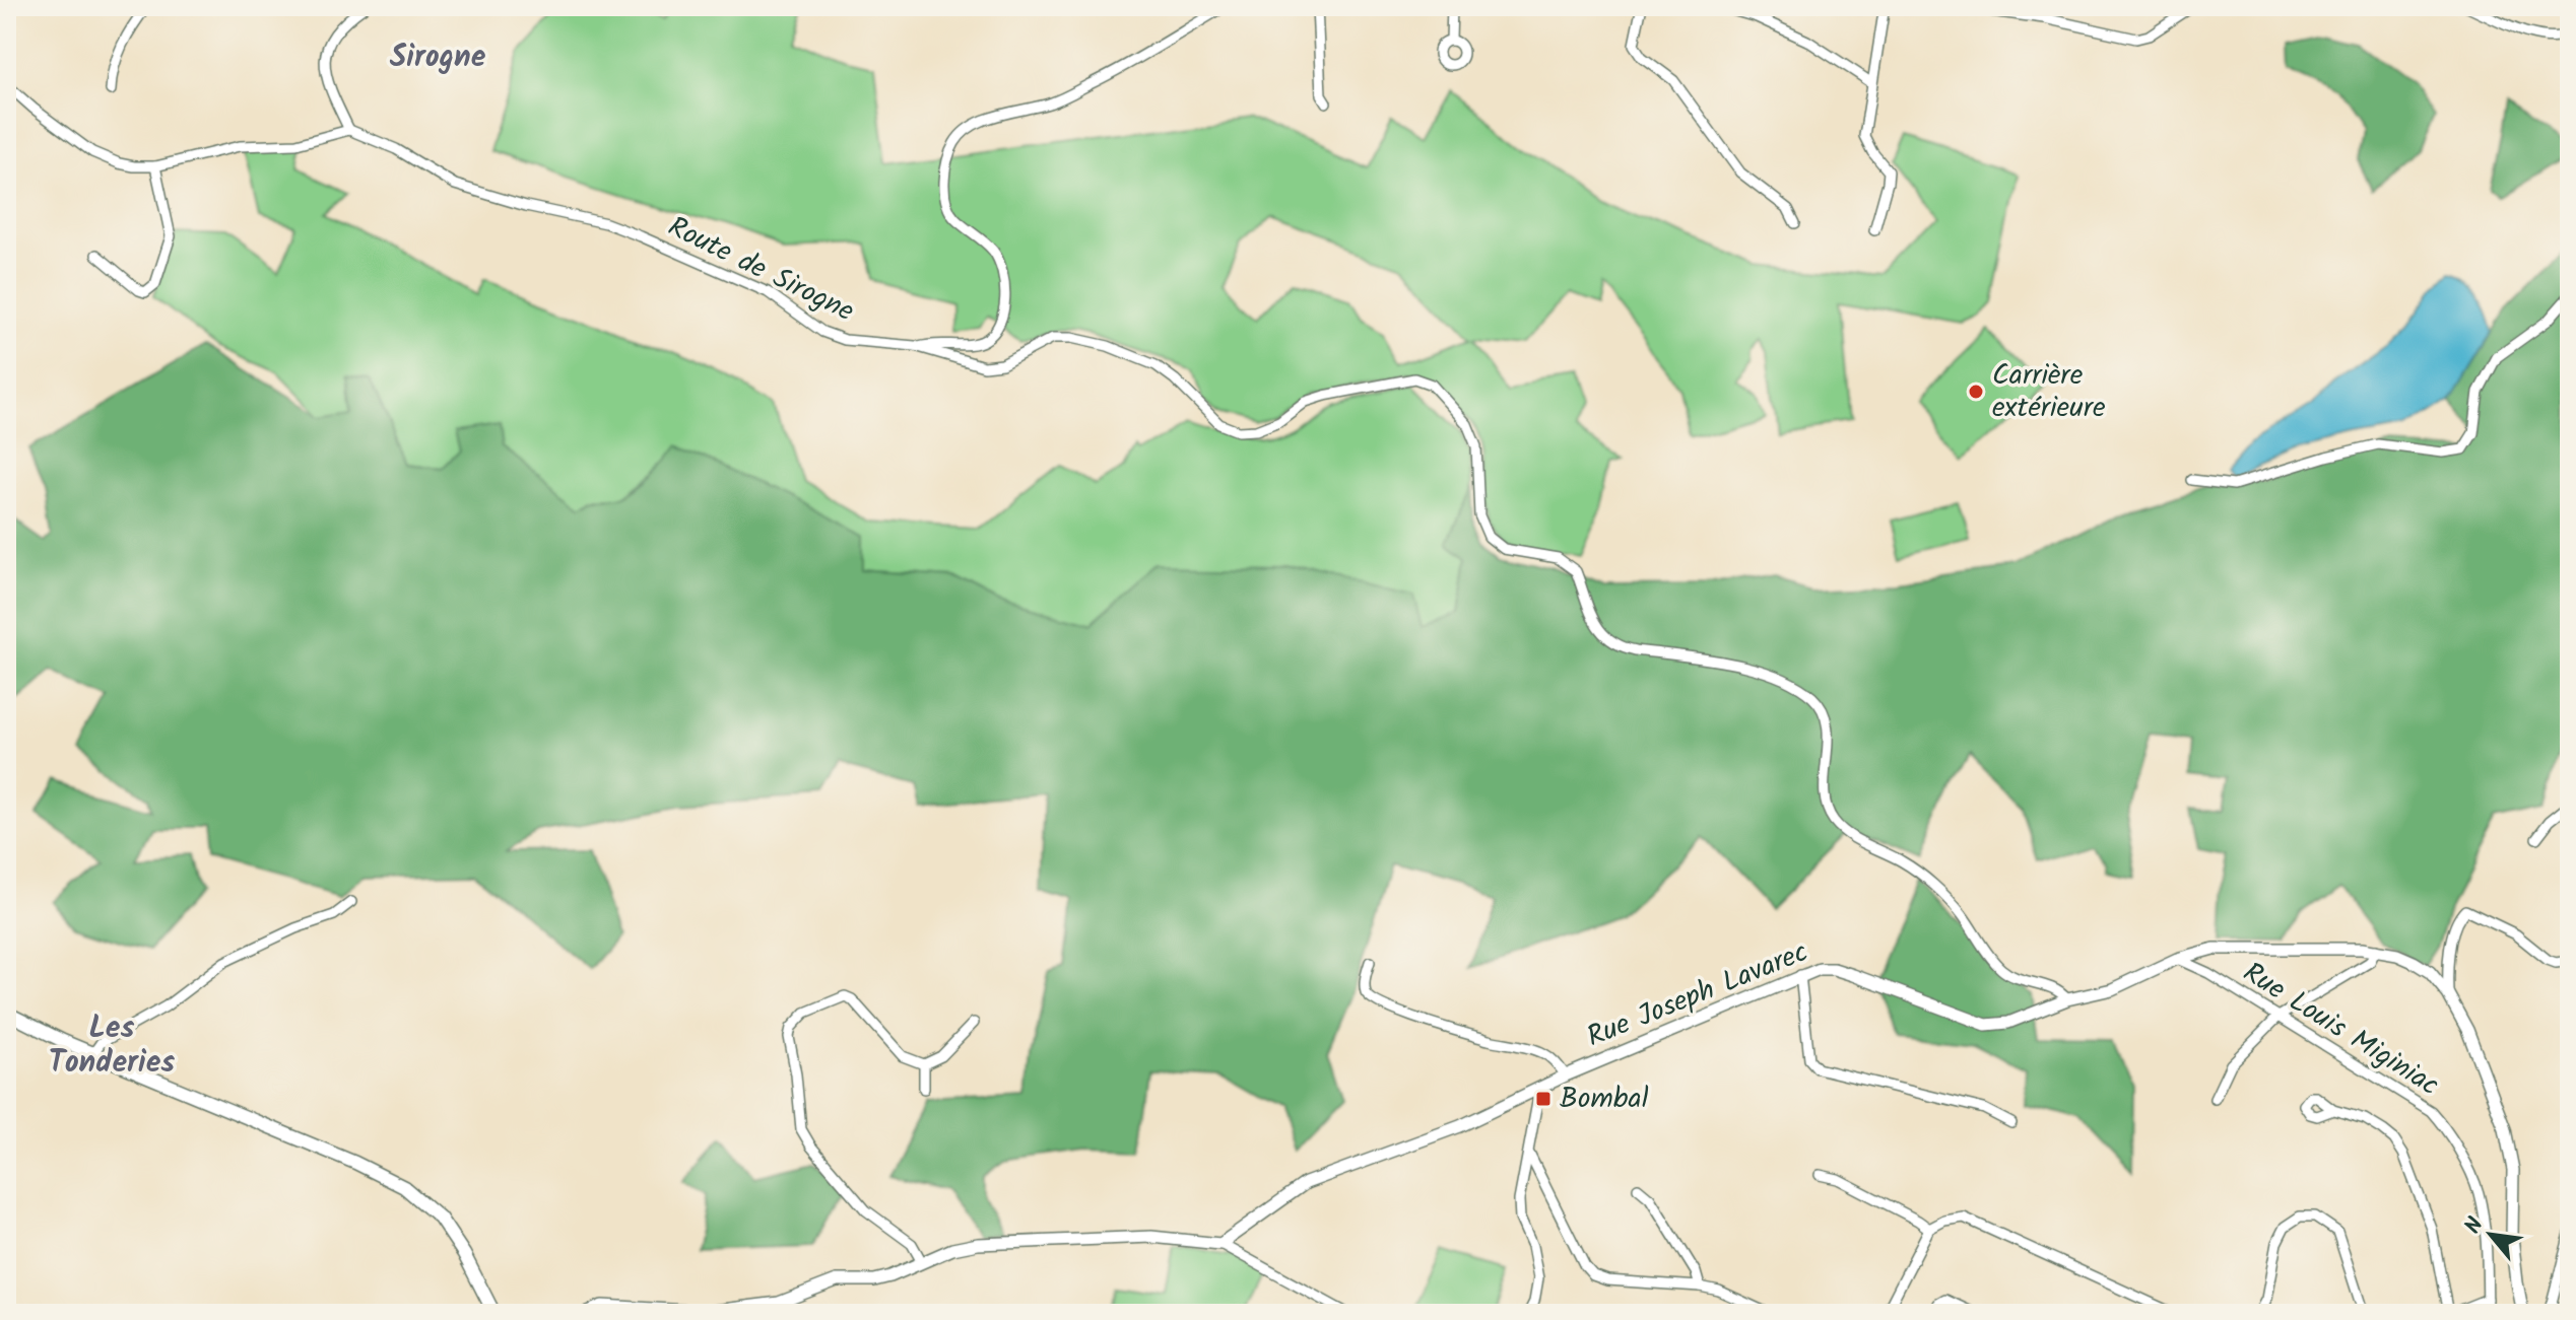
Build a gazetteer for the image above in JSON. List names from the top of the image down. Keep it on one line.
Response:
{"streets":{"street":["Route de Sirogne","Rue Joseph Lavarec","Rue Louis Miginiac"]},"crossings":[["Route de Sirogne","Rue Joseph Lavarec"],["Rue Joseph Lavarec","Rue Louis Miginiac"]],"districts":["Sirogne","Les Tonderies"],"places":{"other":["Carrière extérieure"],"transit":["Bombal"]},"north":"top left"}
